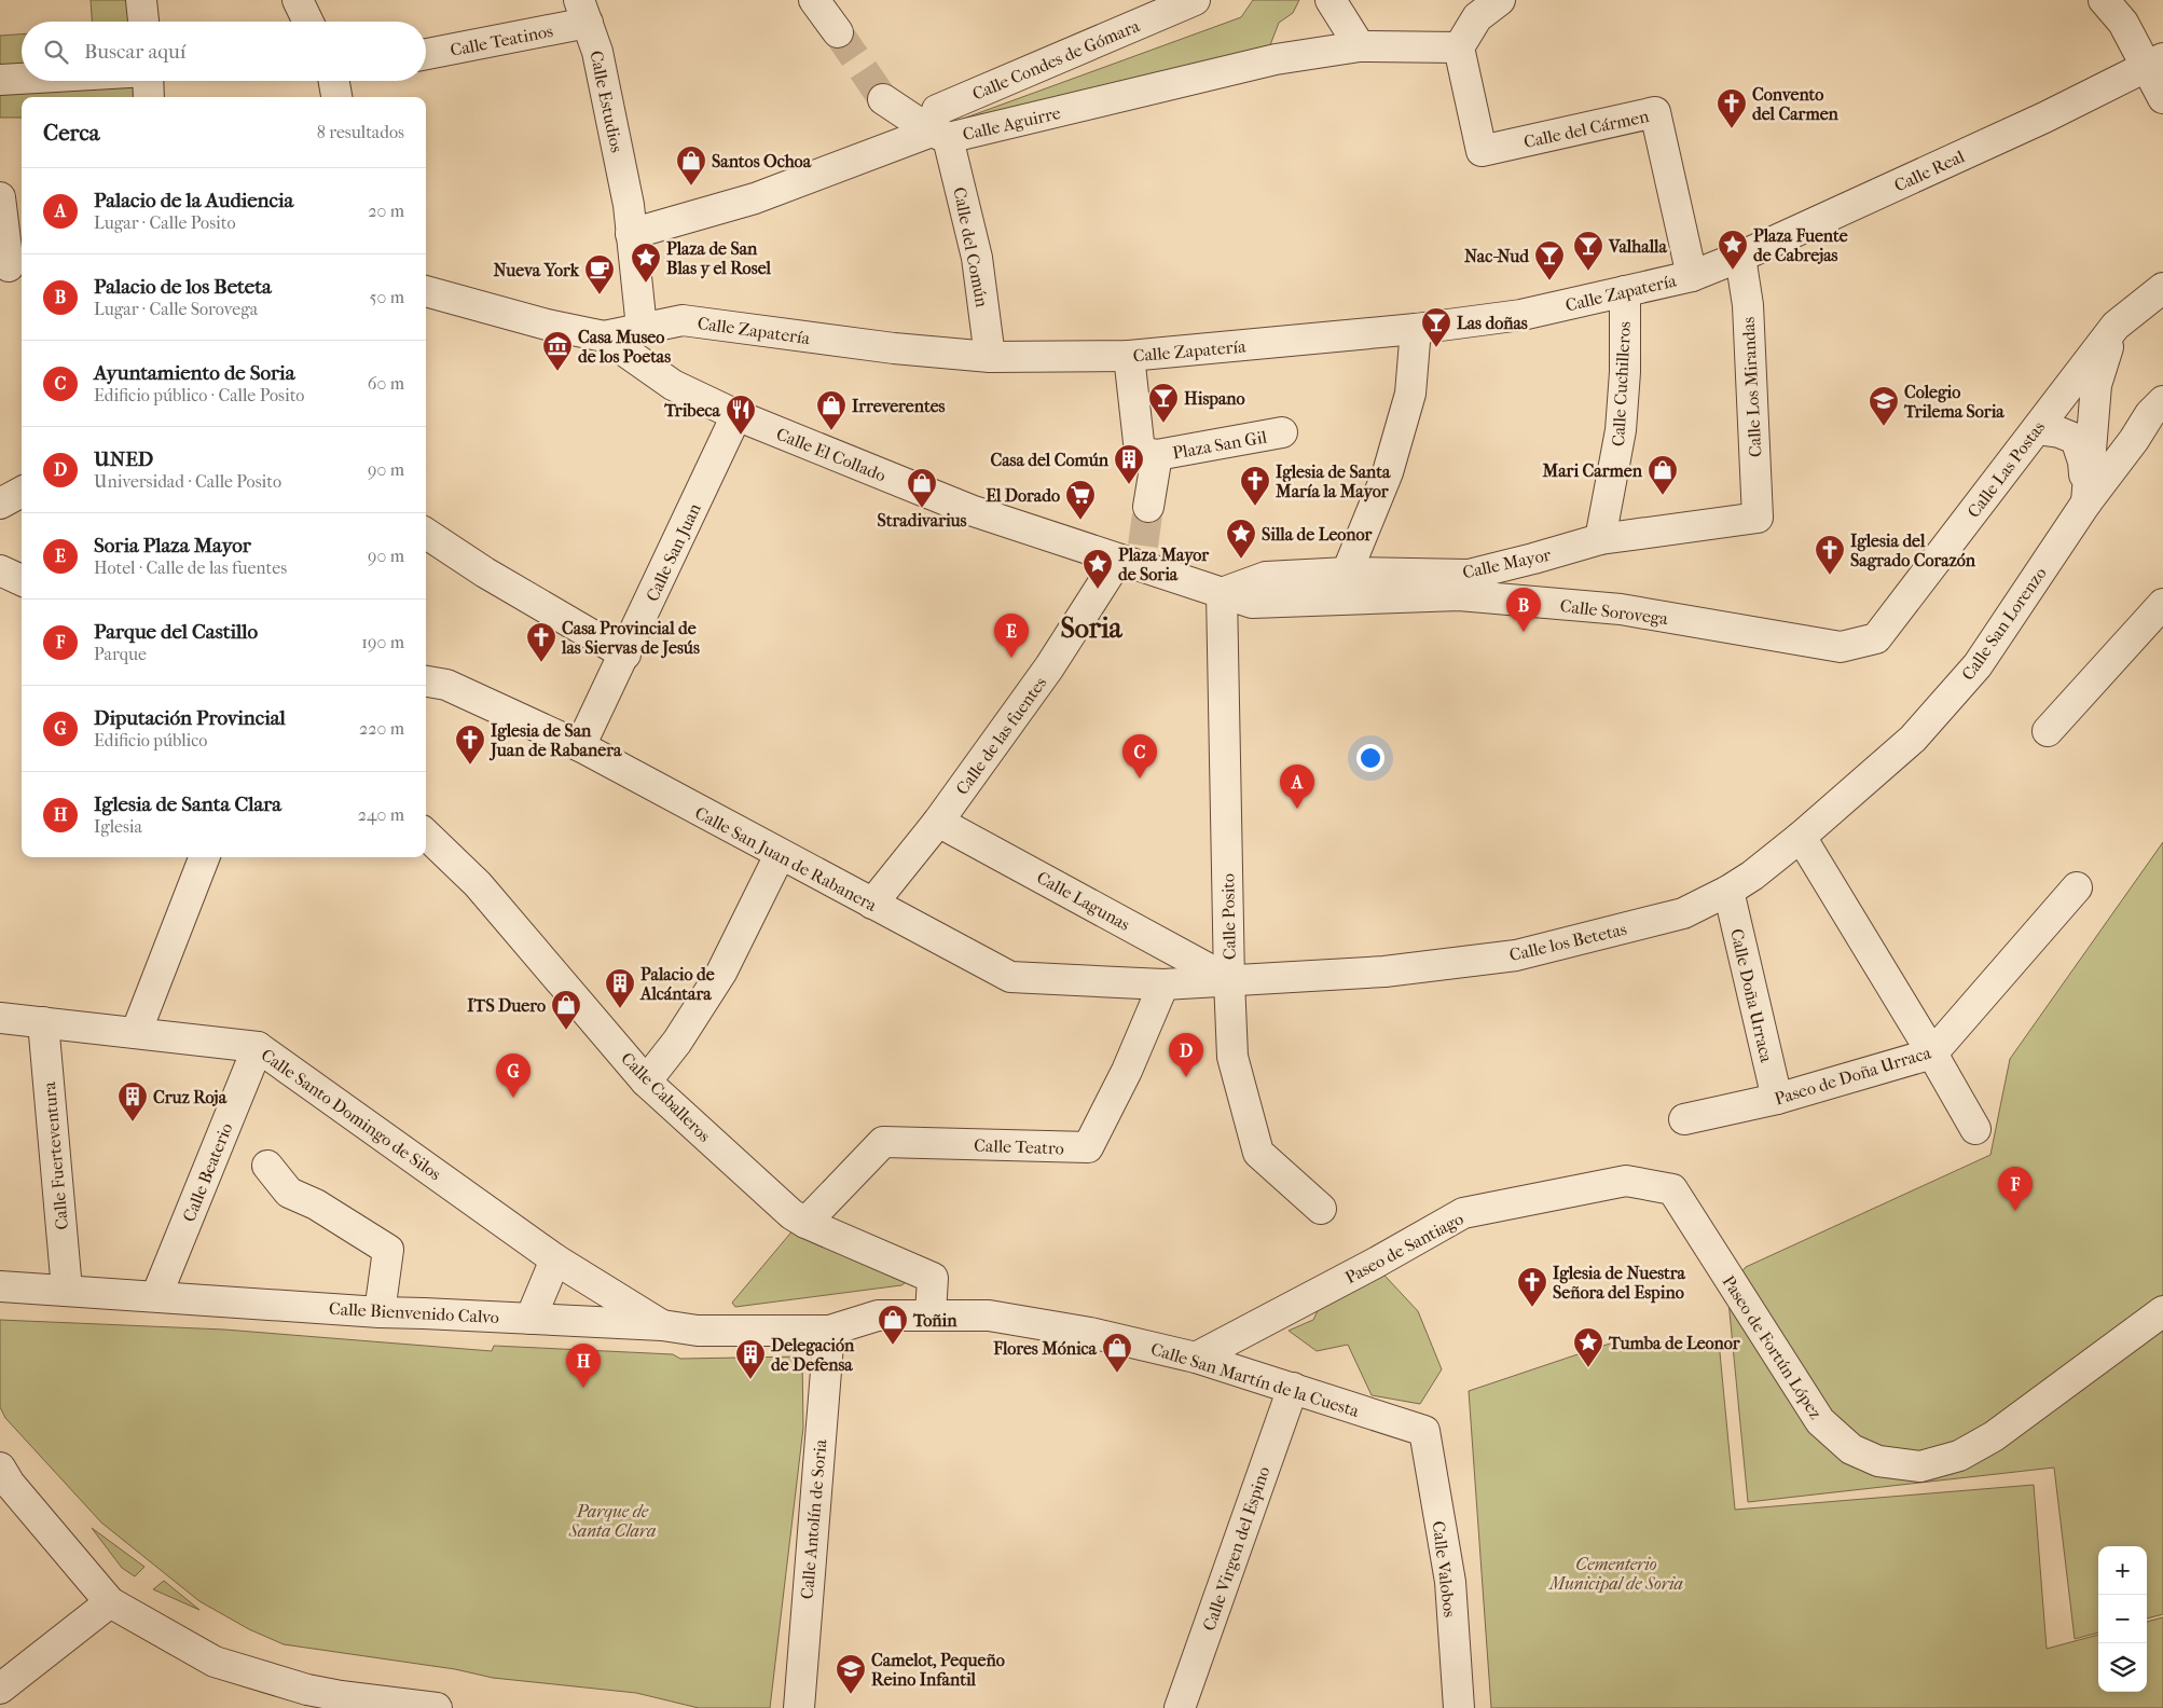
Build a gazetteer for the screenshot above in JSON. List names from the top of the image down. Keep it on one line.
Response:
{"streets":{"street":["Calle Teatinos","Calle Condes de Gómara","Calle Estudios","Calle Aguirre","Calle del Cármen","Calle Real","Calle del Común","Calle Zapatería","Calle Cuchilleros","Calle Los Mirandas","Plaza San Gil","Calle El Collado","Calle Las Postas","Calle San Juan","Calle Mayor","Calle Sorovega","Calle San Lorenzo","Calle de las fuentes","Calle San Juan de Rabanera","Calle Lagunas","Calle Posito","Calle los Betetas","Calle Doña Urraca","Paseo de Doña Urraca","Calle Caballeros","Calle Santo Domingo de Silos","Calle Teatro","Calle Fuerteventura","Calle Beaterio","Paseo de Santiago","Calle Bienvenido Calvo","Paseo de Fortún López","Calle San Martín de la Cuesta","Calle Antolín de Soria","Calle Virgen del Espino","Calle Valobos"]},"crossings":[["Calle Teatinos","Calle Estudios"],["Calle Condes de Gómara","Calle Aguirre"],["Calle Condes de Gómara","Calle del Común"],["Calle Estudios","Calle Aguirre"],["Calle Aguirre","Calle del Cármen"],["Calle Aguirre","Calle del Común"],["Calle del Cármen","Calle Real"],["Calle del Cármen","Calle Zapatería"],["Calle Real","Calle Zapatería"],["Calle Real","Calle Los Mirandas"],["Calle del Común","Calle Zapatería"],["Calle Zapatería","Calle Cuchilleros"],["Calle Cuchilleros","Calle Mayor"],["Calle Los Mirandas","Calle Mayor"],["Calle El Collado","Calle San Juan"],["Calle El Collado","Calle Mayor"],["Calle El Collado","Calle Sorovega"],["Calle El Collado","Calle de las fuentes"],["Calle El Collado","Calle Posito"],["Calle Las Postas","Calle Sorovega"],["Calle San Juan","Calle San Juan de Rabanera"],["Calle Mayor","Calle Posito"],["Calle San Lorenzo","Calle los Betetas"],["Calle de las fuentes","Calle San Juan de Rabanera"],["Calle de las fuentes","Calle Lagunas"],["Calle San Juan de Rabanera","Calle los Betetas"],["Calle San Juan de Rabanera","Calle Teatro"],["Calle Lagunas","Calle Posito"],["Calle Lagunas","Calle los Betetas"],["Calle Posito","Calle los Betetas"],["Calle los Betetas","Calle Doña Urraca"],["Calle los Betetas","Calle Teatro"],["Calle Doña Urraca","Paseo de Doña Urraca"],["Calle Caballeros","Calle Teatro"],["Calle Caballeros","Calle San Martín de la Cuesta"],["Calle Santo Domingo de Silos","Calle Fuerteventura"],["Calle Santo Domingo de Silos","Calle Beaterio"],["Calle Santo Domingo de Silos","Calle Bienvenido Calvo"],["Calle Fuerteventura","Calle Bienvenido Calvo"],["Calle Beaterio","Calle Bienvenido Calvo"],["Paseo de Santiago","Paseo de Fortún López"],["Paseo de Santiago","Calle San Martín de la Cuesta"],["Calle Bienvenido Calvo","Calle San Martín de la Cuesta"],["Calle Bienvenido Calvo","Calle Antolín de Soria"],["Calle San Martín de la Cuesta","Calle Antolín de Soria"],["Calle San Martín de la Cuesta","Calle Virgen del Espino"],["Calle San Martín de la Cuesta","Calle Valobos"]],"districts":["Soria"],"parks":["Parque de Santa Clara","Cementerio Municipal de Soria"],"places":{"church":["Convento del Carmen","Iglesia de Santa María la Mayor","Iglesia del Sagrado Corazón","Casa Provincial de las Siervas de Jesús","Iglesia de San Juan de Rabanera","Iglesia de Nuestra Señora del Espino"],"shop":["Santos Ochoa","Irreverentes","Mari Carmen","Stradivarius","ITS Duero","Toñin","Flores Mónica"],"place":["Plaza Fuente de Cabrejas","Plaza de San Blas y el Rosel","Silla de Leonor","Plaza Mayor de Soria","Tumba de Leonor"],"bar":["Valhalla","Nac-Nud","Las doñas","Hispano"],"cafe":["Nueva York"],"museum":["Casa Museo de los Poetas"],"school or university":["Colegio Trilema Soria","Camelot, Pequeño Reino Infantil"],"restaurant":["Tribeca"],"building":["Casa del Común","Palacio de Alcántara","Cruz Roja","Delegación de Defensa"],"supermarket":["El Dorado"]},"page":{"search":"Buscar aquí","heading":["Cerca","8 resultados"],"list":[{"mark":"A","name":"Palacio de la Audiencia","note":"Lugar · Calle Posito","value":"20 m"},{"mark":"B","name":"Palacio de los Beteta","note":"Lugar · Calle Sorovega","value":"50 m"},{"mark":"C","name":"Ayuntamiento de Soria","note":"Edificio público · Calle Posito","value":"60 m"},{"mark":"D","name":"UNED","note":"Universidad · Calle Posito","value":"90 m"},{"mark":"E","name":"Soria Plaza Mayor","note":"Hotel · Calle de las fuentes","value":"90 m"},{"mark":"F","name":"Parque del Castillo","note":"Parque","value":"190 m"},{"mark":"G","name":"Diputación Provincial","note":"Edificio público","value":"220 m"},{"mark":"H","name":"Iglesia de Santa Clara","note":"Iglesia","value":"240 m"}],"pins":["B","E","C","A","D","G","F","H"],"map_buttons":["+","−"]}}
